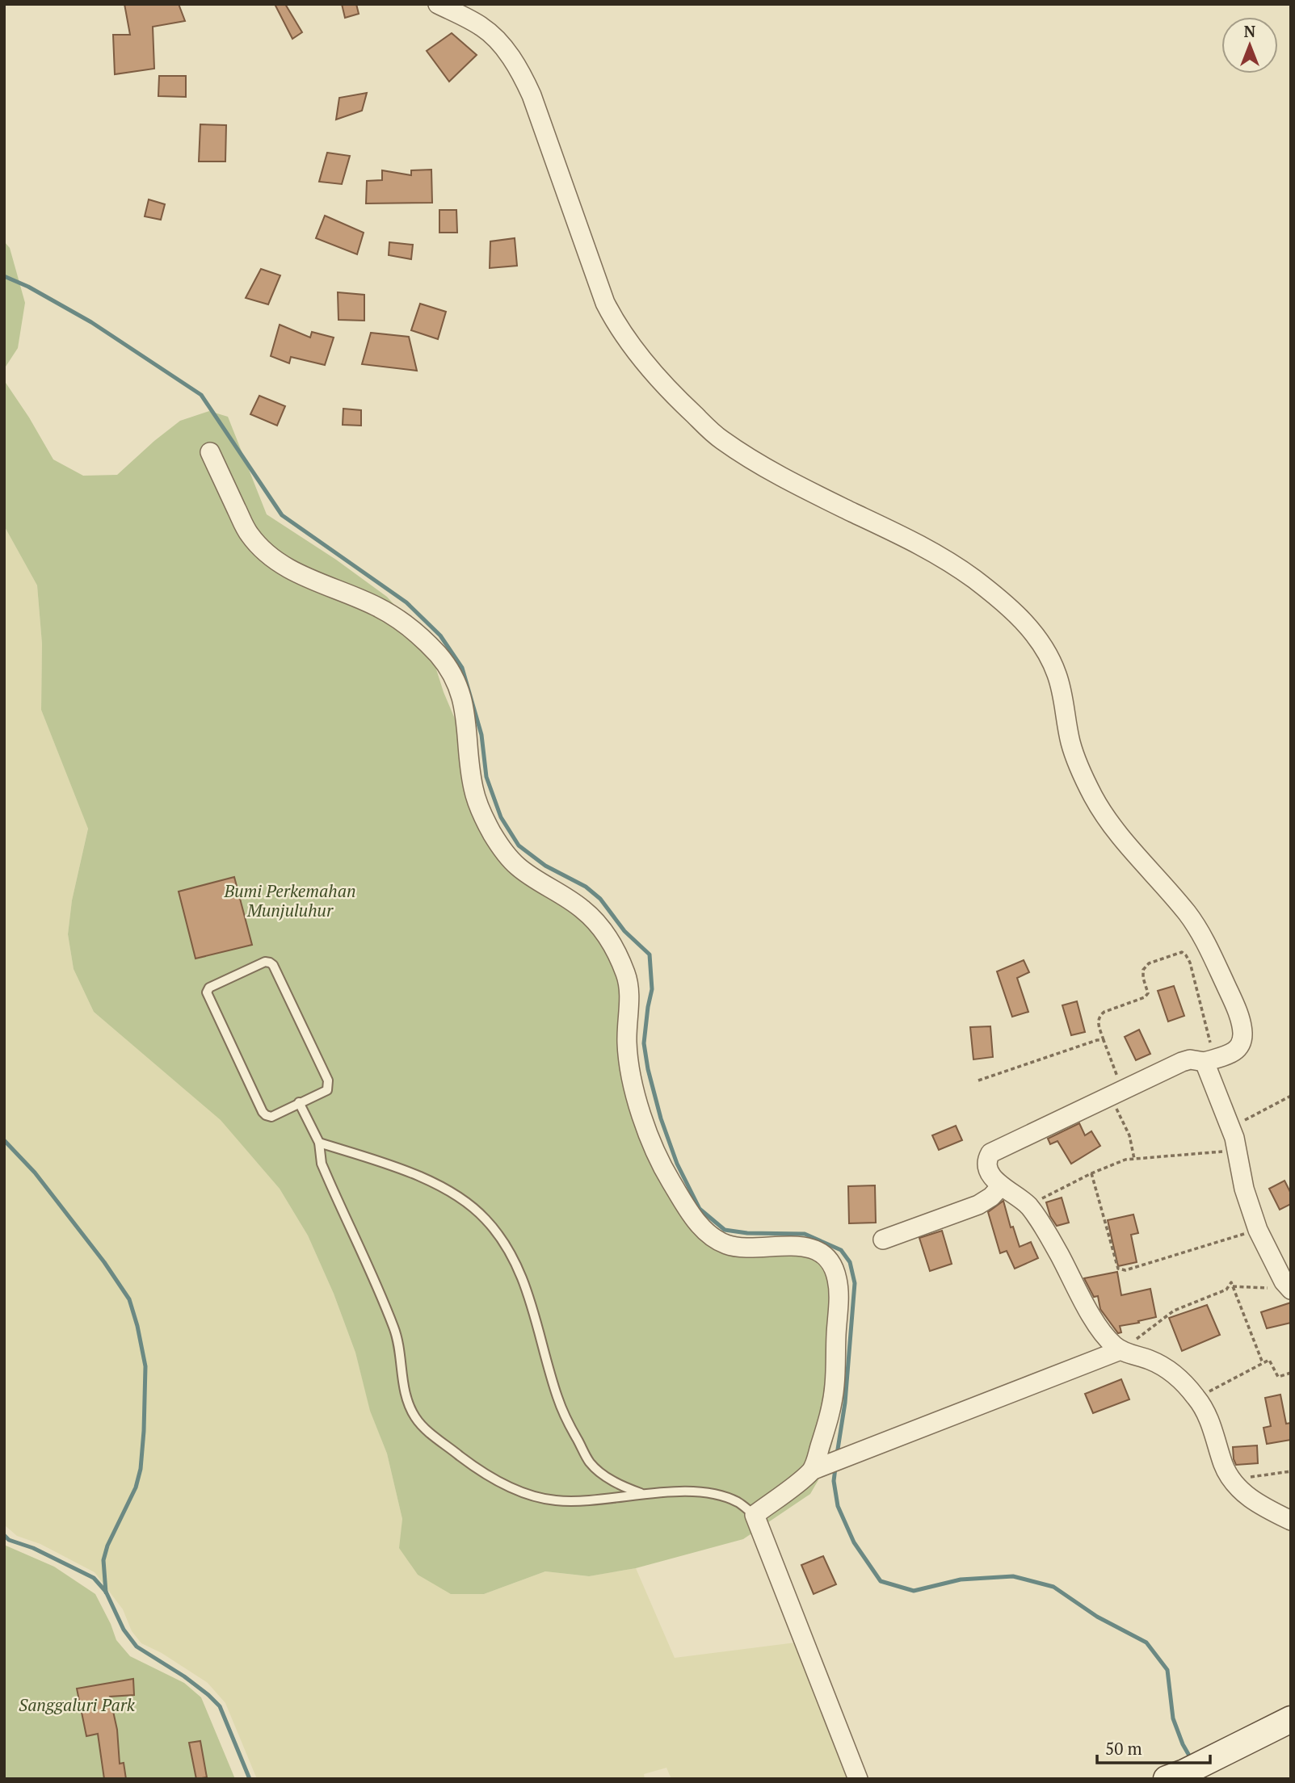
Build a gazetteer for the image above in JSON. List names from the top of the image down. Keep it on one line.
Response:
{"parks":["Bumi Perkemahan Munjuluhur","Sanggaluri Park"],"scale_bar":"50 m","north":"top"}
